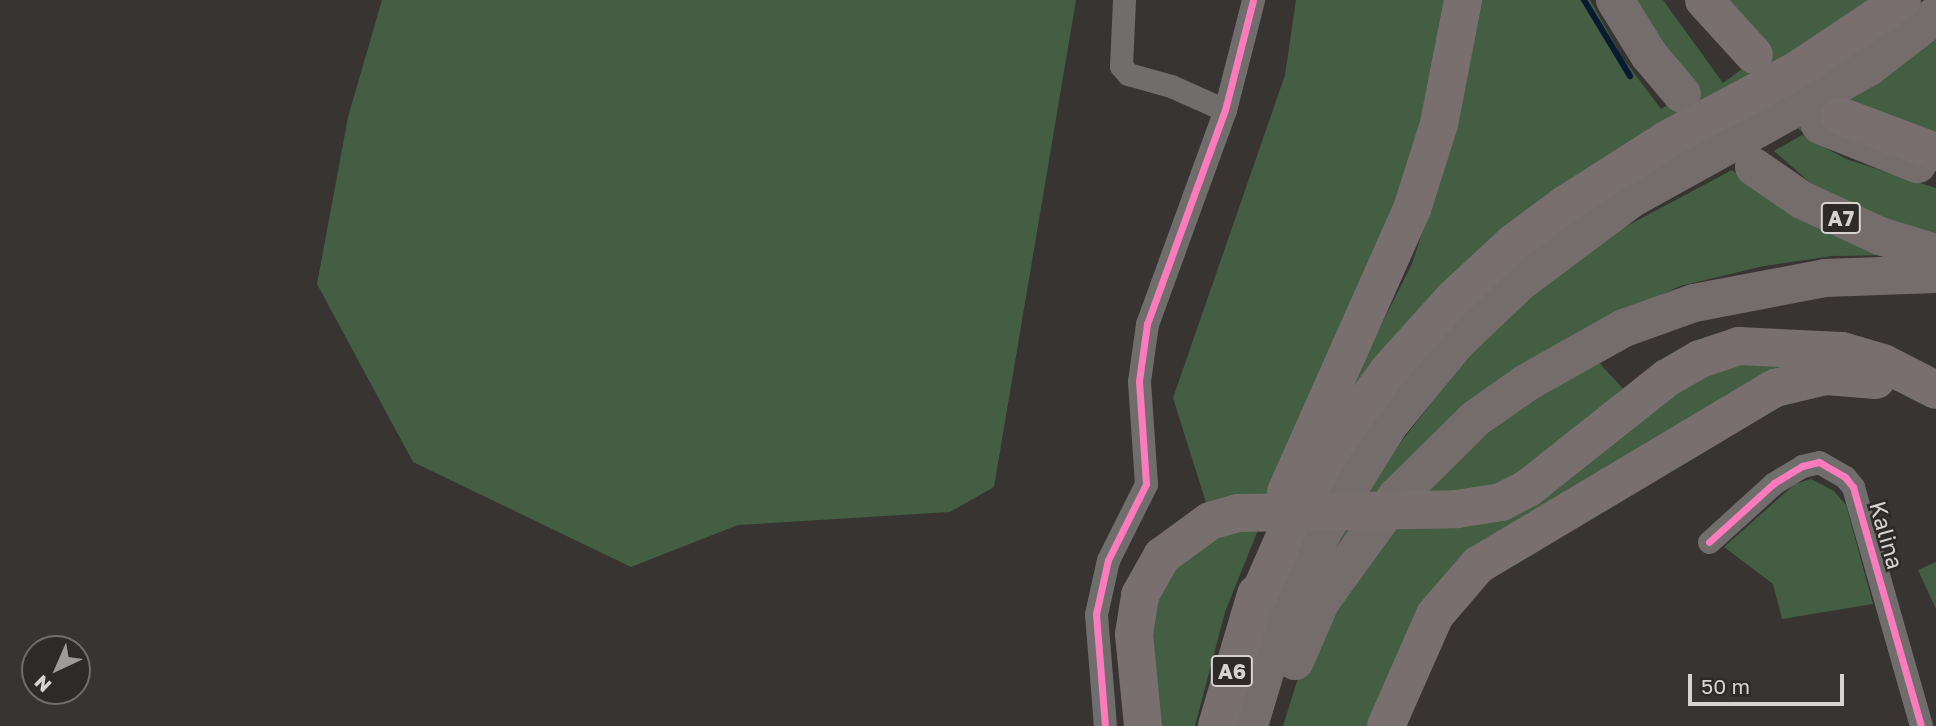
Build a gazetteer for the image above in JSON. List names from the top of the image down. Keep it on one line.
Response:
{"streets":{"highway":["A7","A6"],"street":["Kalina"]},"scale_bar":"50 m","north":"bottom left"}
